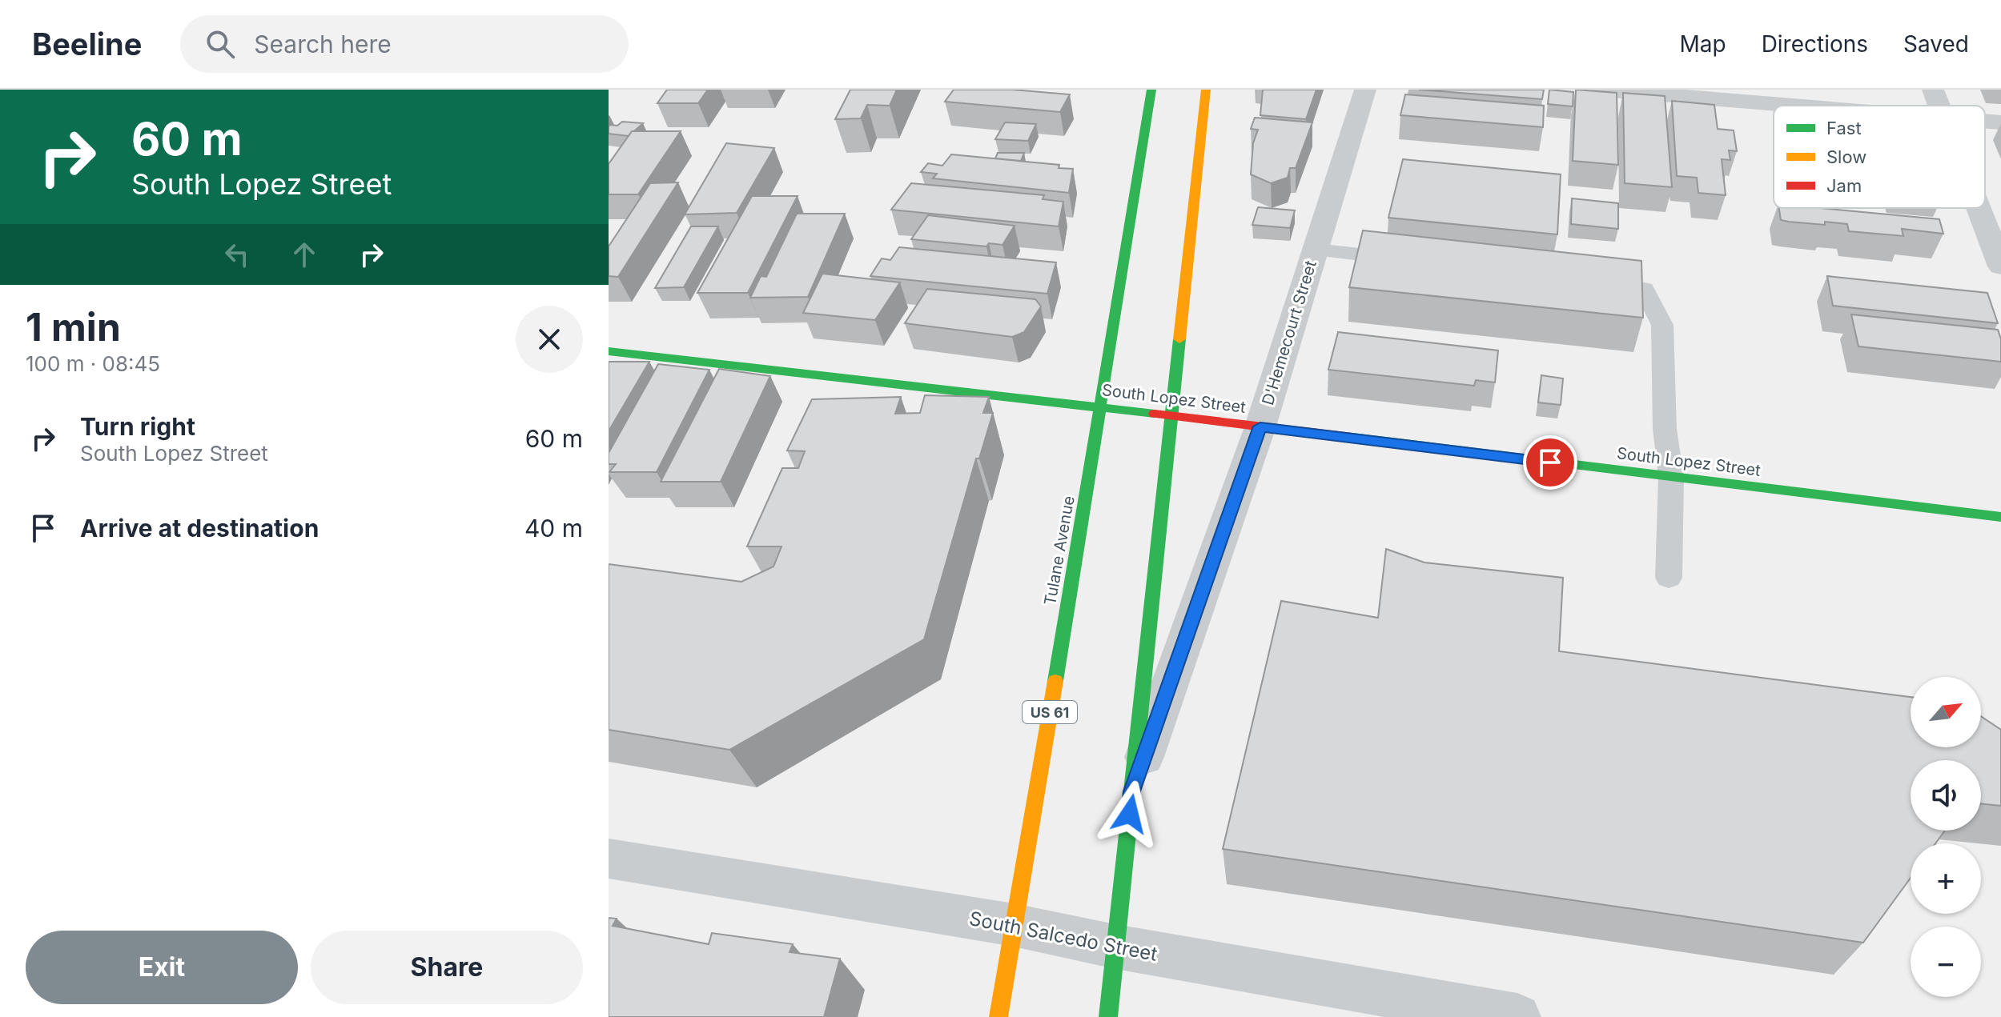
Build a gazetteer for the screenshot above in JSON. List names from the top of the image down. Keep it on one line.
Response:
{"streets":{"main road":["South Lopez Street","Tulane Avenue","US 61"],"street":["D'Hemecourt Street","South Salcedo Street"]},"crossings":[["D'Hemecourt Street","South Lopez Street"],["South Lopez Street","Tulane Avenue"],["Tulane Avenue","South Salcedo Street"]],"legend":["Fast","Slow","Jam"],"north":"top right","page":{"header":"Beeline","search":"Search here","nav":["Map","Directions","Saved"],"turn":["60 m","South Lopez Street"],"heading":["1 min","100 m · 08:45"],"list":[{"name":"Turn right","note":"South Lopez Street","value":"60 m"},{"name":"Arrive at destination","value":"40 m"}],"map_buttons":["+","−"],"buttons":["Exit","Share"]}}
